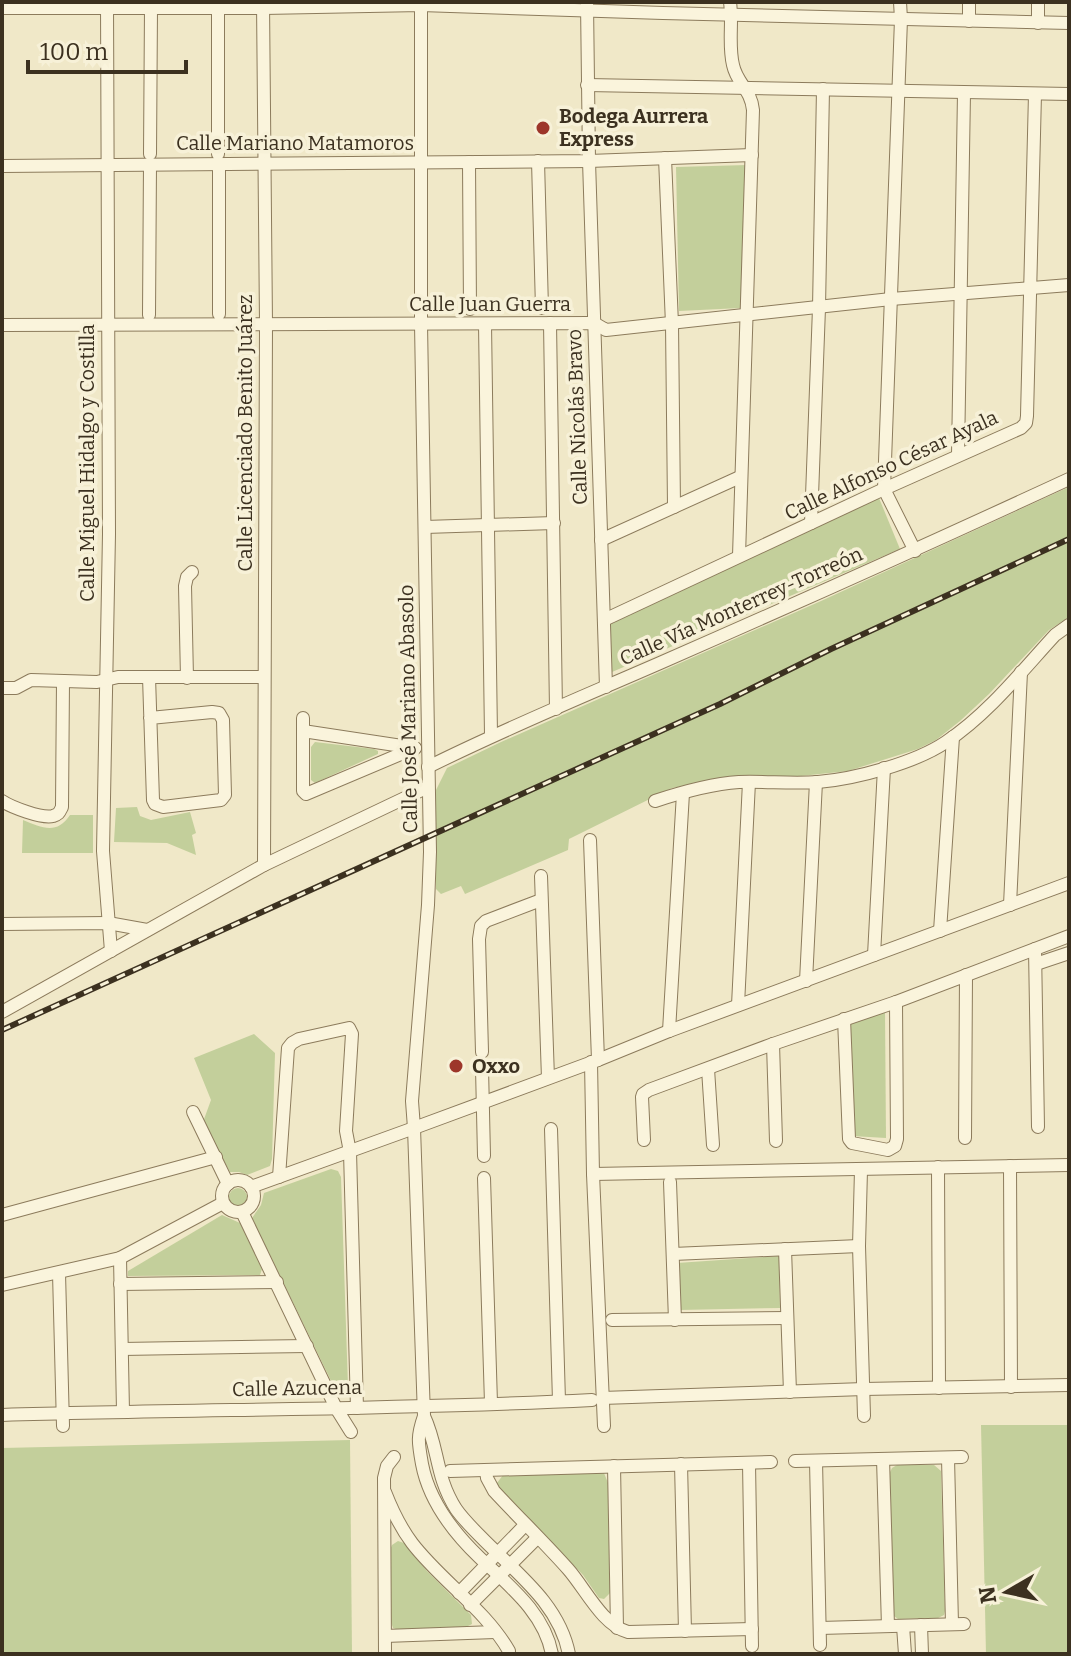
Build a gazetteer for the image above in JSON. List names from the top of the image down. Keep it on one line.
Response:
{"streets":{"street":["Calle Mariano Matamoros","Calle Juan Guerra","Calle Nicolás Bravo","Calle Licenciado Benito Juárez","Calle Miguel Hidalgo y Costilla","Calle Alfonso César Ayala","Calle Vía Monterrey-Torreón","Calle José Mariano Abasolo","Calle Azucena"]},"crossings":[["Calle Mariano Matamoros","Calle Nicolás Bravo"],["Calle Mariano Matamoros","Calle Licenciado Benito Juárez"],["Calle Mariano Matamoros","Calle Miguel Hidalgo y Costilla"],["Calle Mariano Matamoros","Calle José Mariano Abasolo"],["Calle Juan Guerra","Calle Nicolás Bravo"],["Calle Juan Guerra","Calle Licenciado Benito Juárez"],["Calle Juan Guerra","Calle Miguel Hidalgo y Costilla"],["Calle Juan Guerra","Calle Alfonso César Ayala"],["Calle Juan Guerra","Calle José Mariano Abasolo"],["Calle Nicolás Bravo","Calle Alfonso César Ayala"],["Calle Nicolás Bravo","Calle Vía Monterrey-Torreón"],["Calle Vía Monterrey-Torreón","Calle José Mariano Abasolo"],["Calle José Mariano Abasolo","Calle Azucena"]],"places":["Bodega Aurrera Express","Oxxo"],"scale_bar":"100 m","north":"left"}
